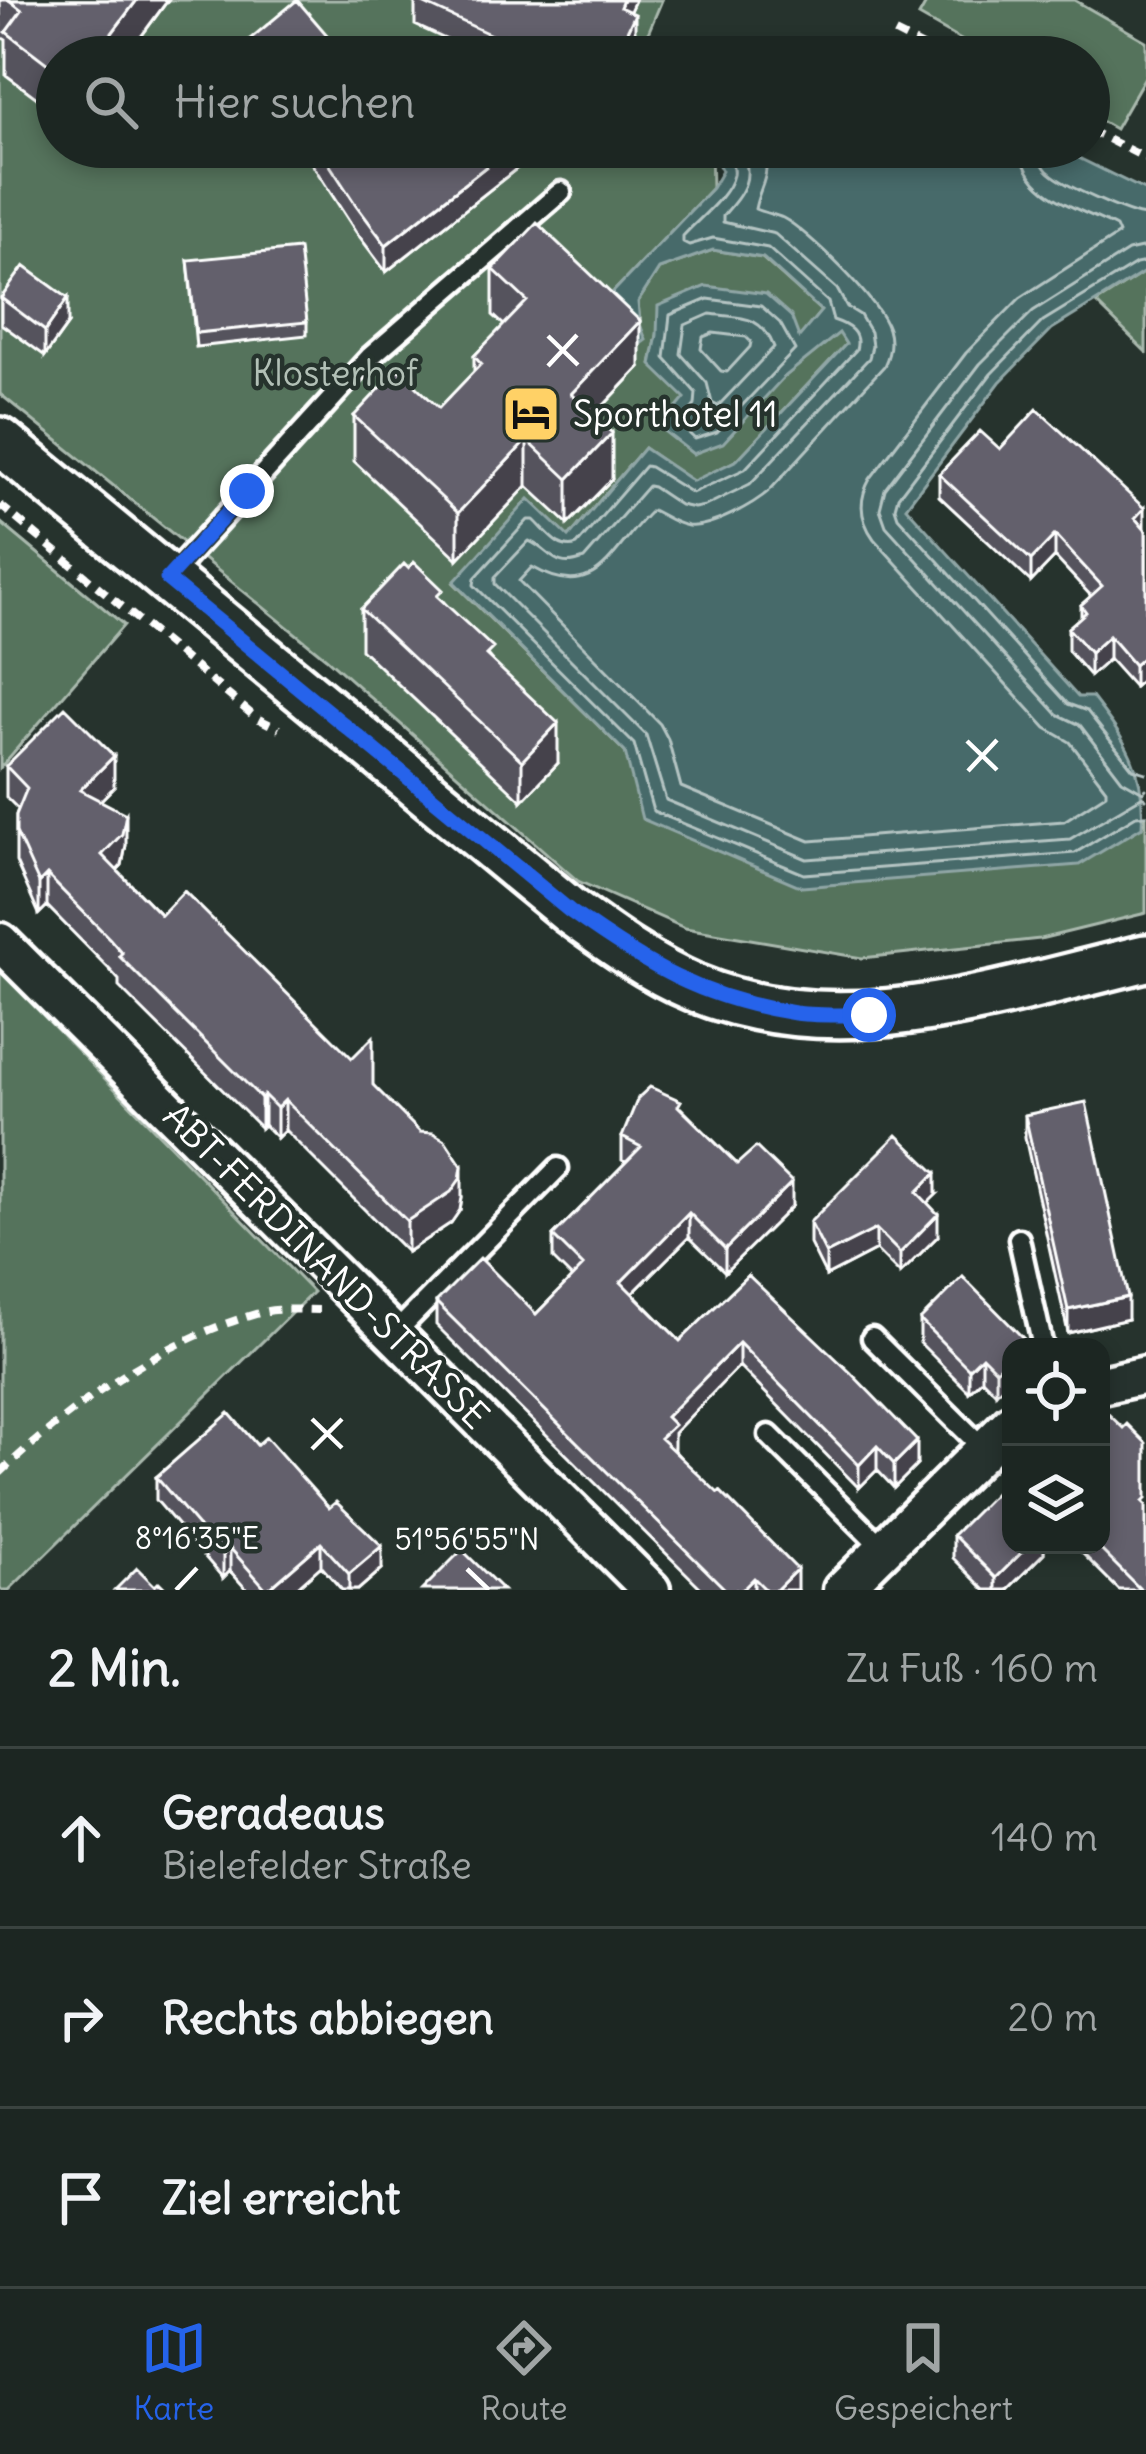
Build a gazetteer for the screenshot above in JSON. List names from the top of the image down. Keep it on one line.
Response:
{"streets":{"street":["ABT-FERDINAND-STRASSE"]},"parks":["Klosterhof"],"places":{"hotel":["Sporthotel 11"]},"page":{"search":"Hier suchen","heading":["2 Min.","Zu Fuß · 160 m"],"list":[["Geradeaus","Bielefelder Straße","140 m"],["Rechts abbiegen","20 m"],"Ziel erreicht"],"nav":["Karte","Route","Gespeichert"]},"coordinates":["8°16'35\"E","51°56'55\"N"]}
